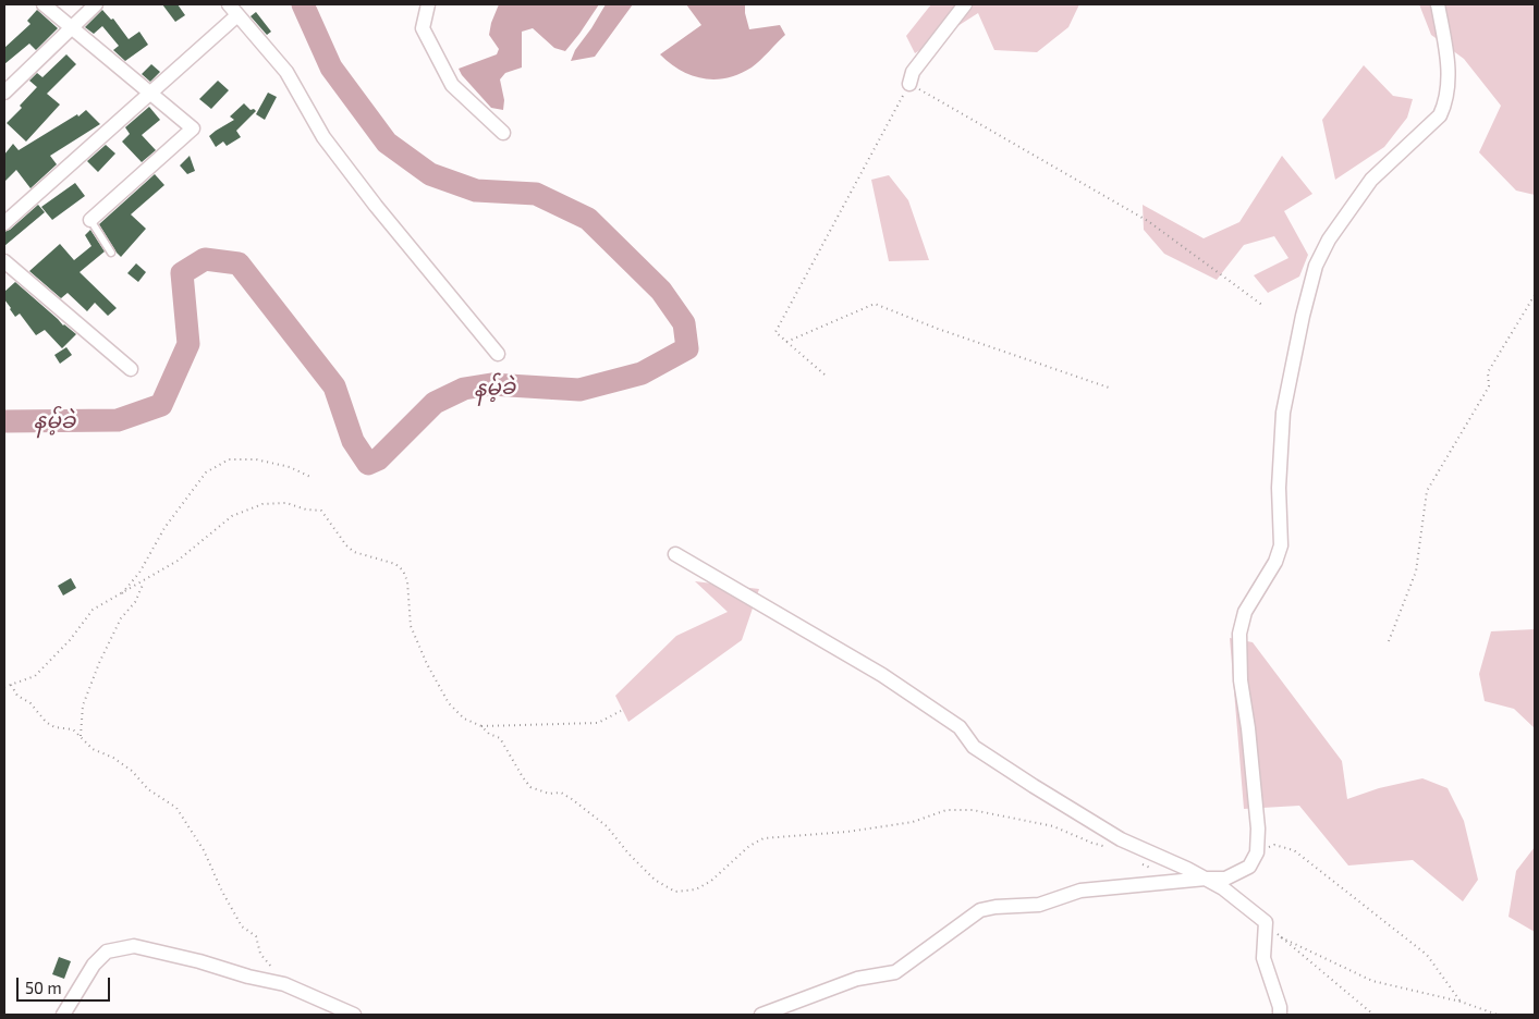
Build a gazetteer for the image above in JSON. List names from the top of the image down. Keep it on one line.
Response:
{"water":["နမ့်ခဲ"],"scale_bar":"50 m"}
